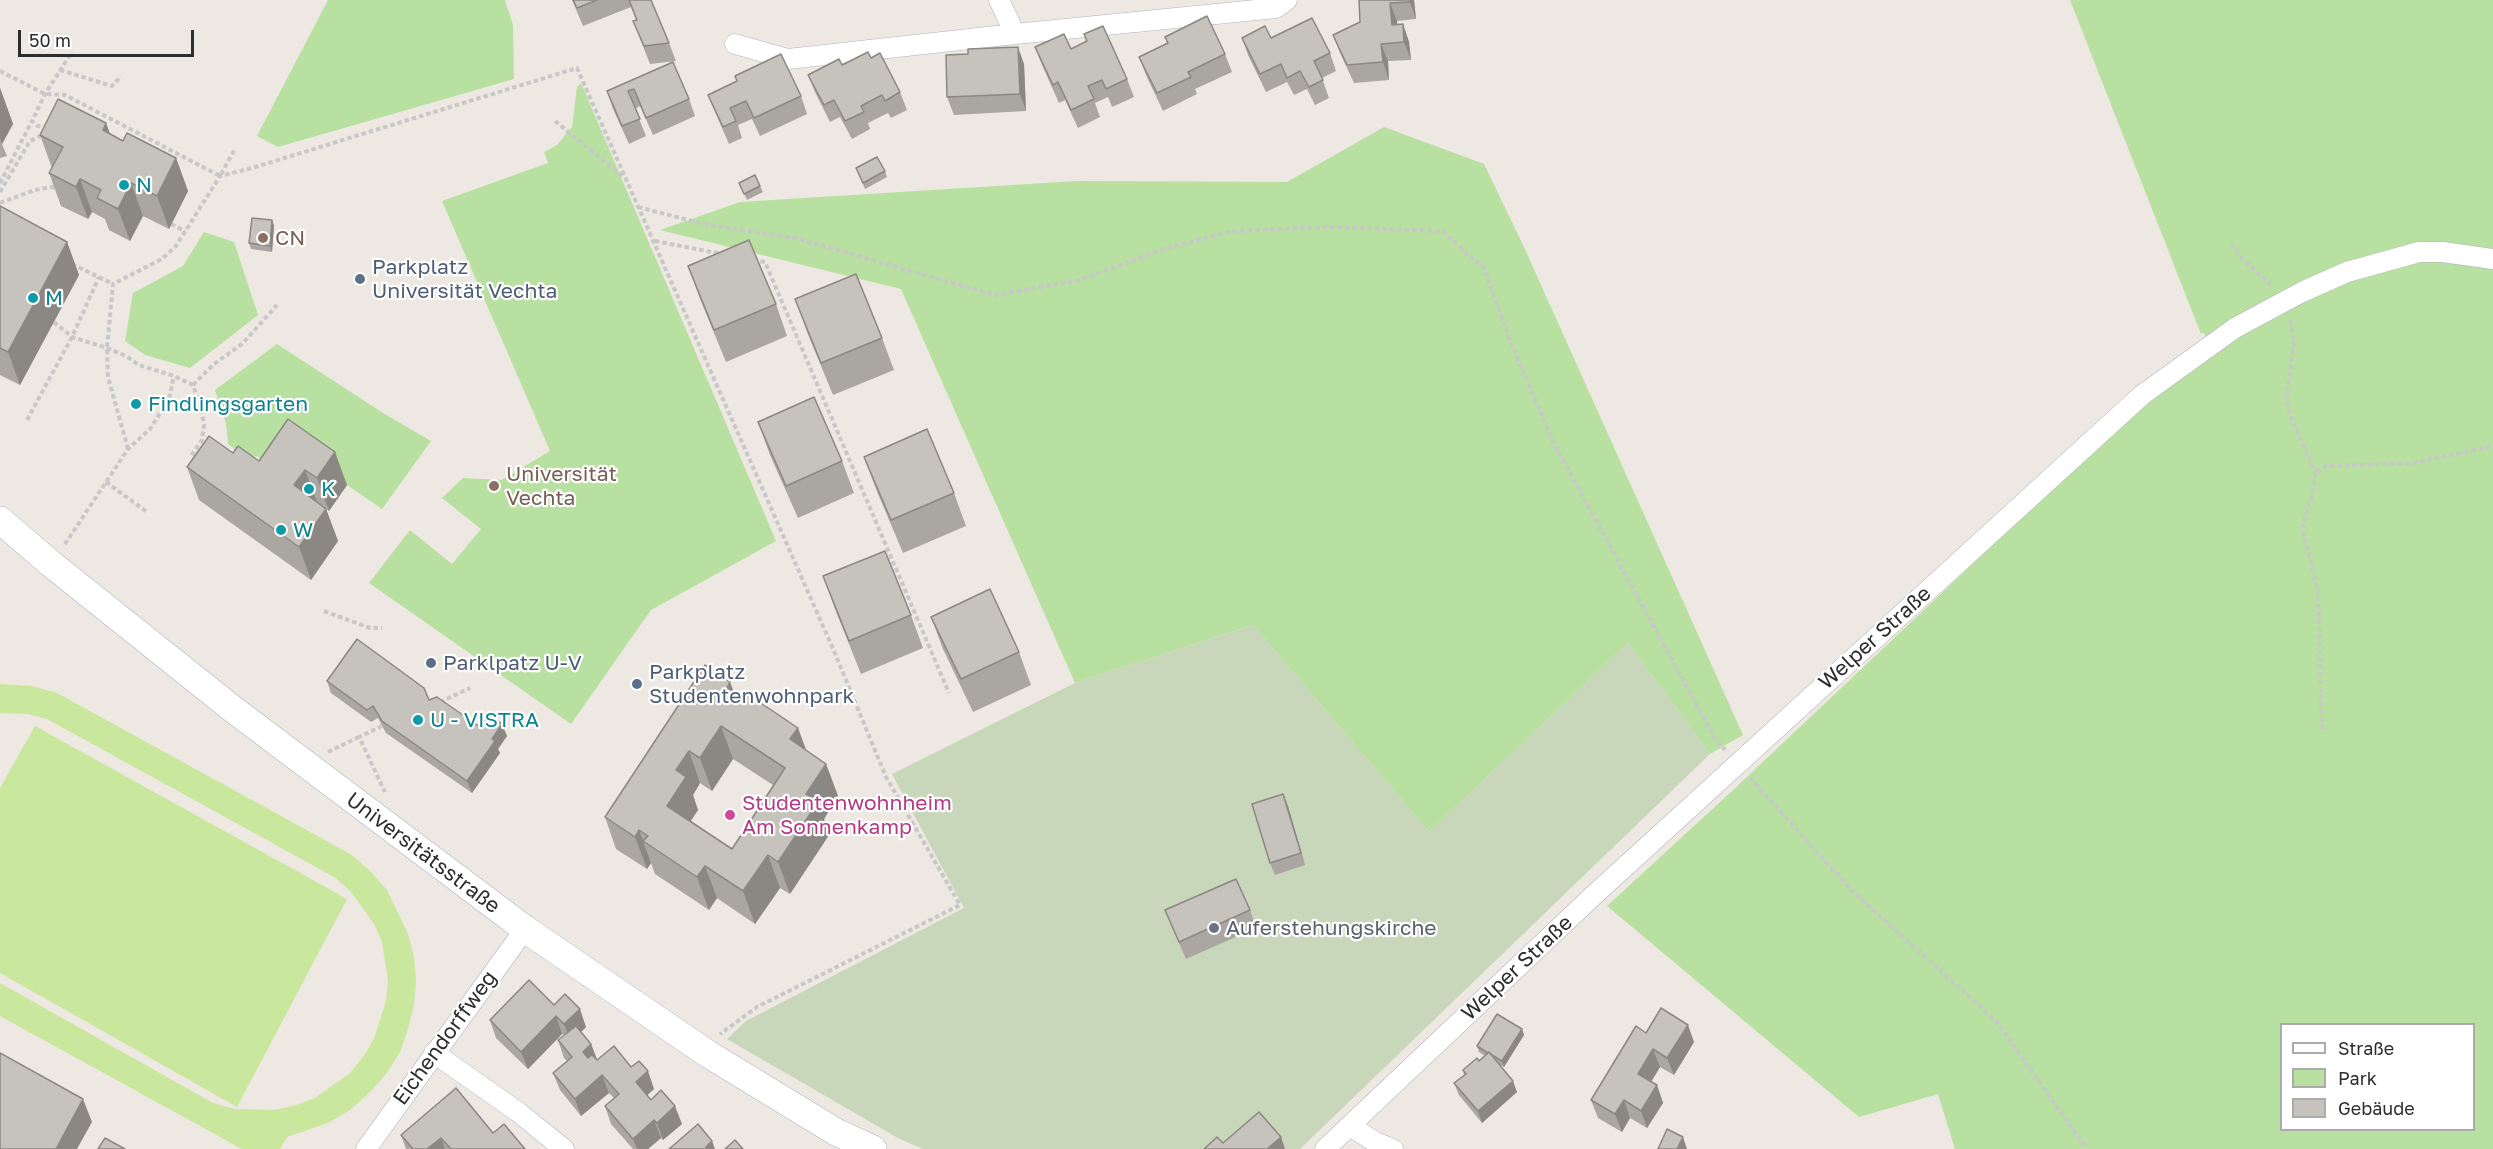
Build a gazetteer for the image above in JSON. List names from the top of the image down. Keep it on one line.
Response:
{"streets":{"street":["Welper Straße","Universitätsstraße","Eichendorffweg"]},"crossings":[["Universitätsstraße","Eichendorffweg"]],"places":["N","CN","Parkplatz Universität Vechta","M","Findlingsgarten","Universität Vechta","K","W","Parklpatz U-V","Parkplatz Studentenwohnpark","U - VISTRA","Studentenwohnheim Am Sonnenkamp","Auferstehungskirche"],"legend":["Straße","Park","Gebäude"],"scale_bar":"50 m"}
